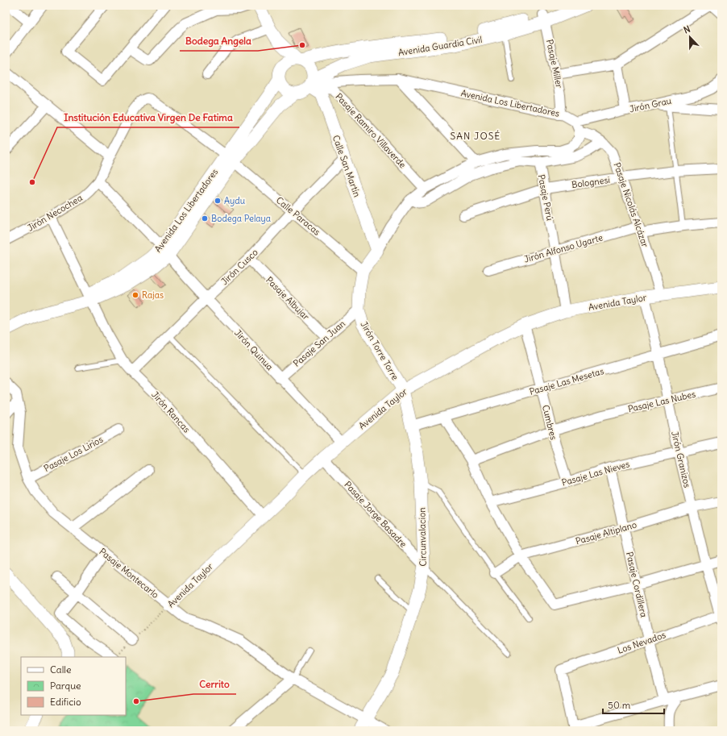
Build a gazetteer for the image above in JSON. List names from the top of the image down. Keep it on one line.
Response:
{"streets":{"street":["Avenida Guardia Civil","Pasaje Miller","Avenida Los Libertadores","Jirón Grau","Pasaje Ramiro Villaverde","Calle San Martín","Bolognesi","Pasaje Perú","Pasaje Nicolás Alcázar","Jirón Necochea","Calle Paracas","Jirón Alfonso Ugarte","Jirón Cusco","Pasaje Albujar","Avenida Taylor","Pasaje San Juan","Jirón Quinua","Jirón Torre Torre","Pasaje Las Mesetas","Pasaje Las Nubes","Jirón Rancas","Cumbres","Pasaje Los Lirios","Jirón Granizos","Pasaje Las Nieves","Pasaje Jorge Basadre","Pasaje Altiplano","Circunvalacion","Pasaje Montecarlo","Pasaje Cordillera","Los Nevados"]},"crossings":[["Avenida Guardia Civil","Pasaje Miller"],["Avenida Guardia Civil","Avenida Los Libertadores"],["Avenida Guardia Civil","Pasaje Ramiro Villaverde"],["Avenida Guardia Civil","Calle San Martín"],["Pasaje Miller","Avenida Los Libertadores"],["Avenida Los Libertadores","Jirón Grau"],["Avenida Los Libertadores","Pasaje Ramiro Villaverde"],["Avenida Los Libertadores","Calle San Martín"],["Avenida Los Libertadores","Calle Paracas"],["Avenida Los Libertadores","Jirón Quinua"],["Avenida Los Libertadores","Jirón Rancas"],["Pasaje Ramiro Villaverde","Calle San Martín"],["Calle San Martín","Jirón Cusco"],["Bolognesi","Pasaje Perú"],["Bolognesi","Pasaje Nicolás Alcázar"],["Pasaje Perú","Jirón Alfonso Ugarte"],["Pasaje Perú","Avenida Taylor"],["Pasaje Nicolás Alcázar","Jirón Alfonso Ugarte"],["Pasaje Nicolás Alcázar","Avenida Taylor"],["Jirón Necochea","Calle Paracas"],["Jirón Necochea","Jirón Quinua"],["Jirón Necochea","Jirón Rancas"],["Calle Paracas","Jirón Cusco"],["Jirón Cusco","Pasaje Albujar"],["Jirón Cusco","Jirón Quinua"],["Jirón Cusco","Jirón Rancas"],["Pasaje Albujar","Pasaje San Juan"],["Avenida Taylor","Jirón Quinua"],["Avenida Taylor","Jirón Torre Torre"],["Avenida Taylor","Jirón Rancas"],["Avenida Taylor","Cumbres"],["Avenida Taylor","Jirón Granizos"],["Avenida Taylor","Pasaje Jorge Basadre"],["Avenida Taylor","Circunvalacion"],["Avenida Taylor","Pasaje Montecarlo"],["Pasaje San Juan","Jirón Quinua"],["Pasaje San Juan","Jirón Torre Torre"],["Jirón Torre Torre","Circunvalacion"],["Pasaje Las Mesetas","Cumbres"],["Pasaje Las Mesetas","Jirón Granizos"],["Pasaje Las Mesetas","Circunvalacion"],["Pasaje Las Nubes","Cumbres"],["Pasaje Las Nubes","Jirón Granizos"],["Cumbres","Pasaje Las Nieves"],["Pasaje Los Lirios","Pasaje Montecarlo"],["Jirón Granizos","Pasaje Las Nieves"],["Jirón Granizos","Pasaje Altiplano"],["Jirón Granizos","Los Nevados"],["Pasaje Las Nieves","Pasaje Cordillera"],["Pasaje Jorge Basadre","Circunvalacion"],["Pasaje Altiplano","Pasaje Cordillera"],["Circunvalacion","Pasaje Montecarlo"],["Pasaje Cordillera","Los Nevados"]],"districts":["SAN JOSÉ"],"places":["Bodega Angela","Institución Educativa Virgen De Fatima","Aydu","Bodega Pelaya","Rajas","Cerrito"],"legend":["Calle","Parque","Edificio"],"scale_bar":"50 m","north":"top"}
